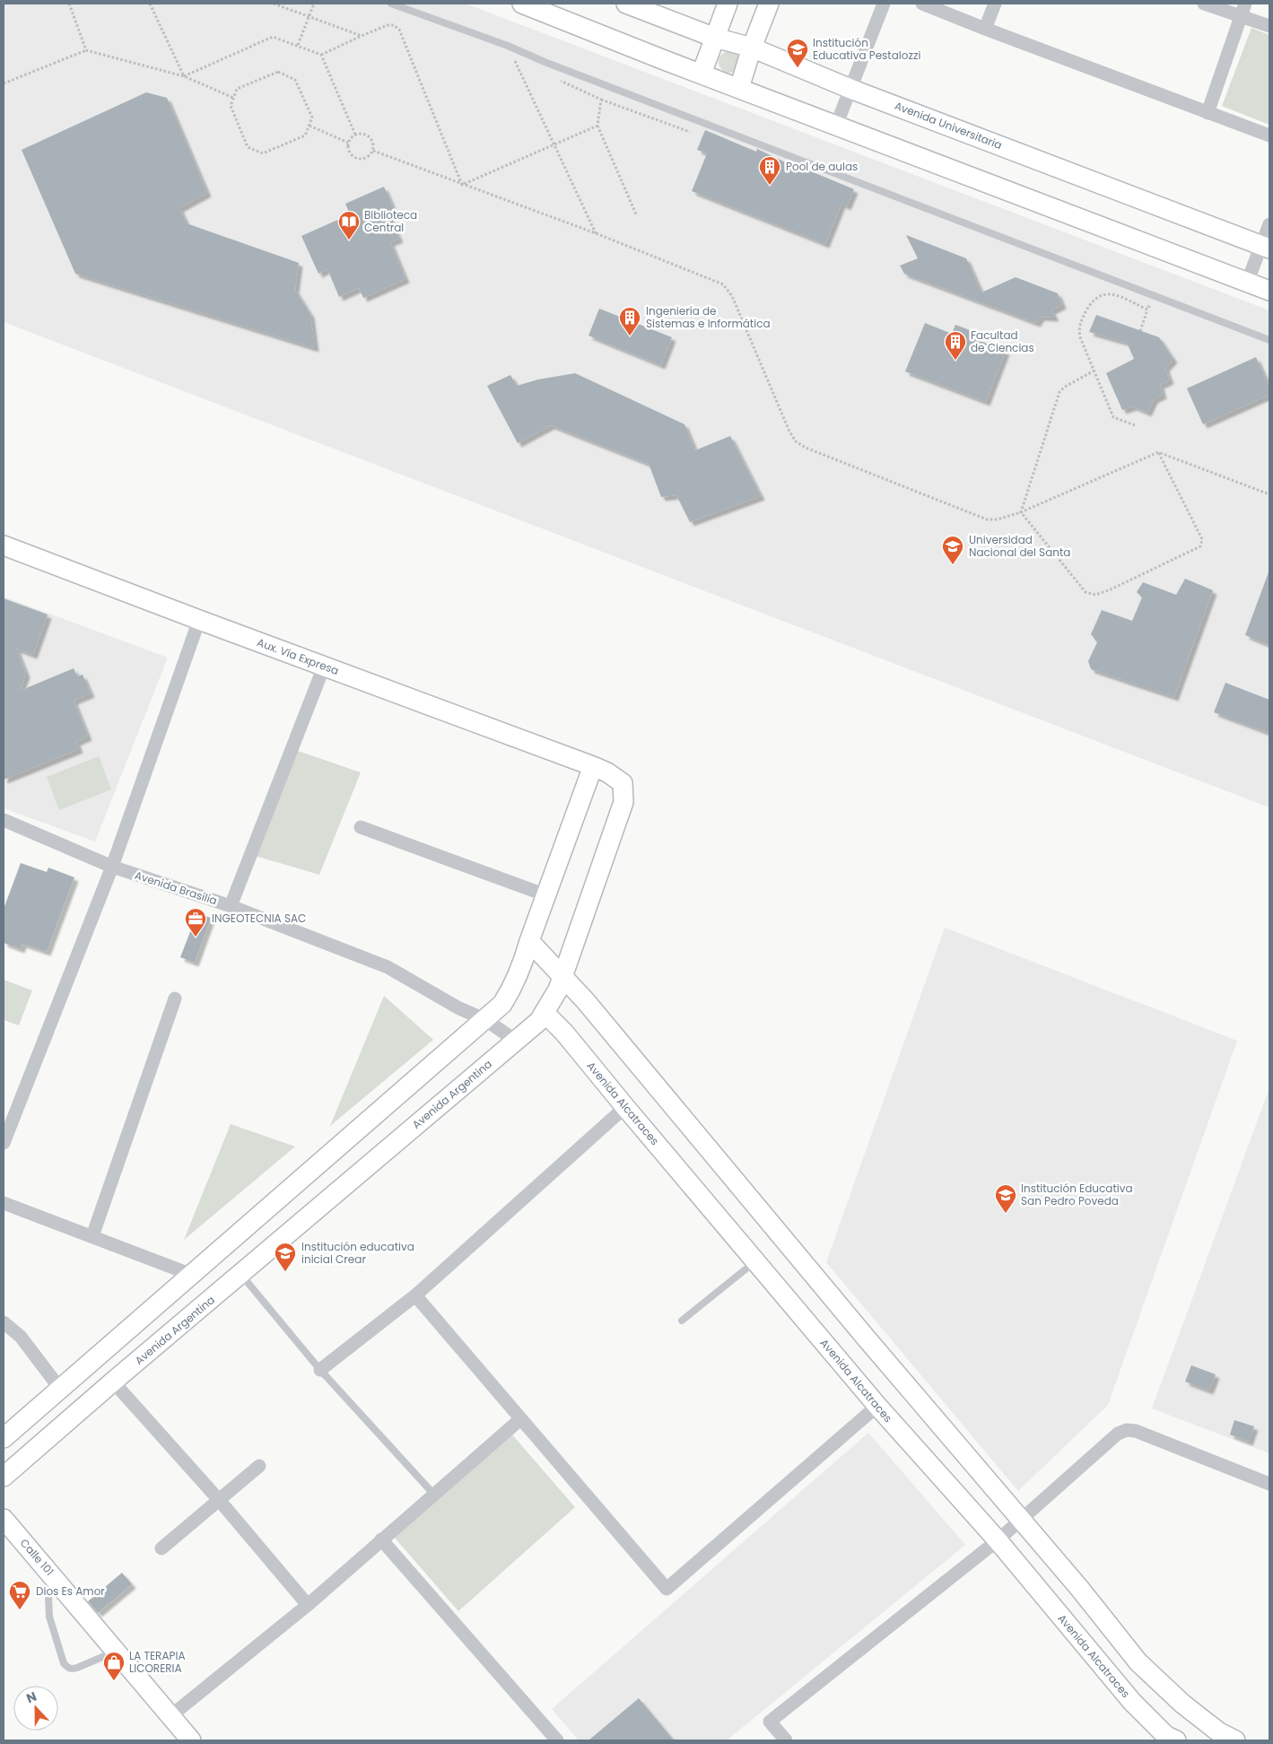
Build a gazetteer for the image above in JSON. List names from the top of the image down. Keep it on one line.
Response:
{"streets":{"main road":["Avenida Universitaria","Aux. Vía Expresa","Avenida Argentina","Avenida Alcatraces","Calle 101"],"street":["Avenida Brasilia"]},"crossings":[["Aux. Vía Expresa","Avenida Argentina"],["Avenida Brasilia","Avenida Argentina"],["Avenida Argentina","Avenida Alcatraces"]],"places":{"school or university":["Institución Educativa Pestalozzi","Universidad Nacional del Santa","Institución Educativa San Pedro Poveda","Institución educativa inicial Crear"],"building":["Pool de aulas","Ingeniería de Sistemas e Informática","Facultad de Ciencias"],"library":["Biblioteca Central"],"office":["INGEOTECNIA SAC"],"supermarket":["Dios Es Amor"],"shop":["LA TERAPIA LICORERIA"]},"north":"top"}
